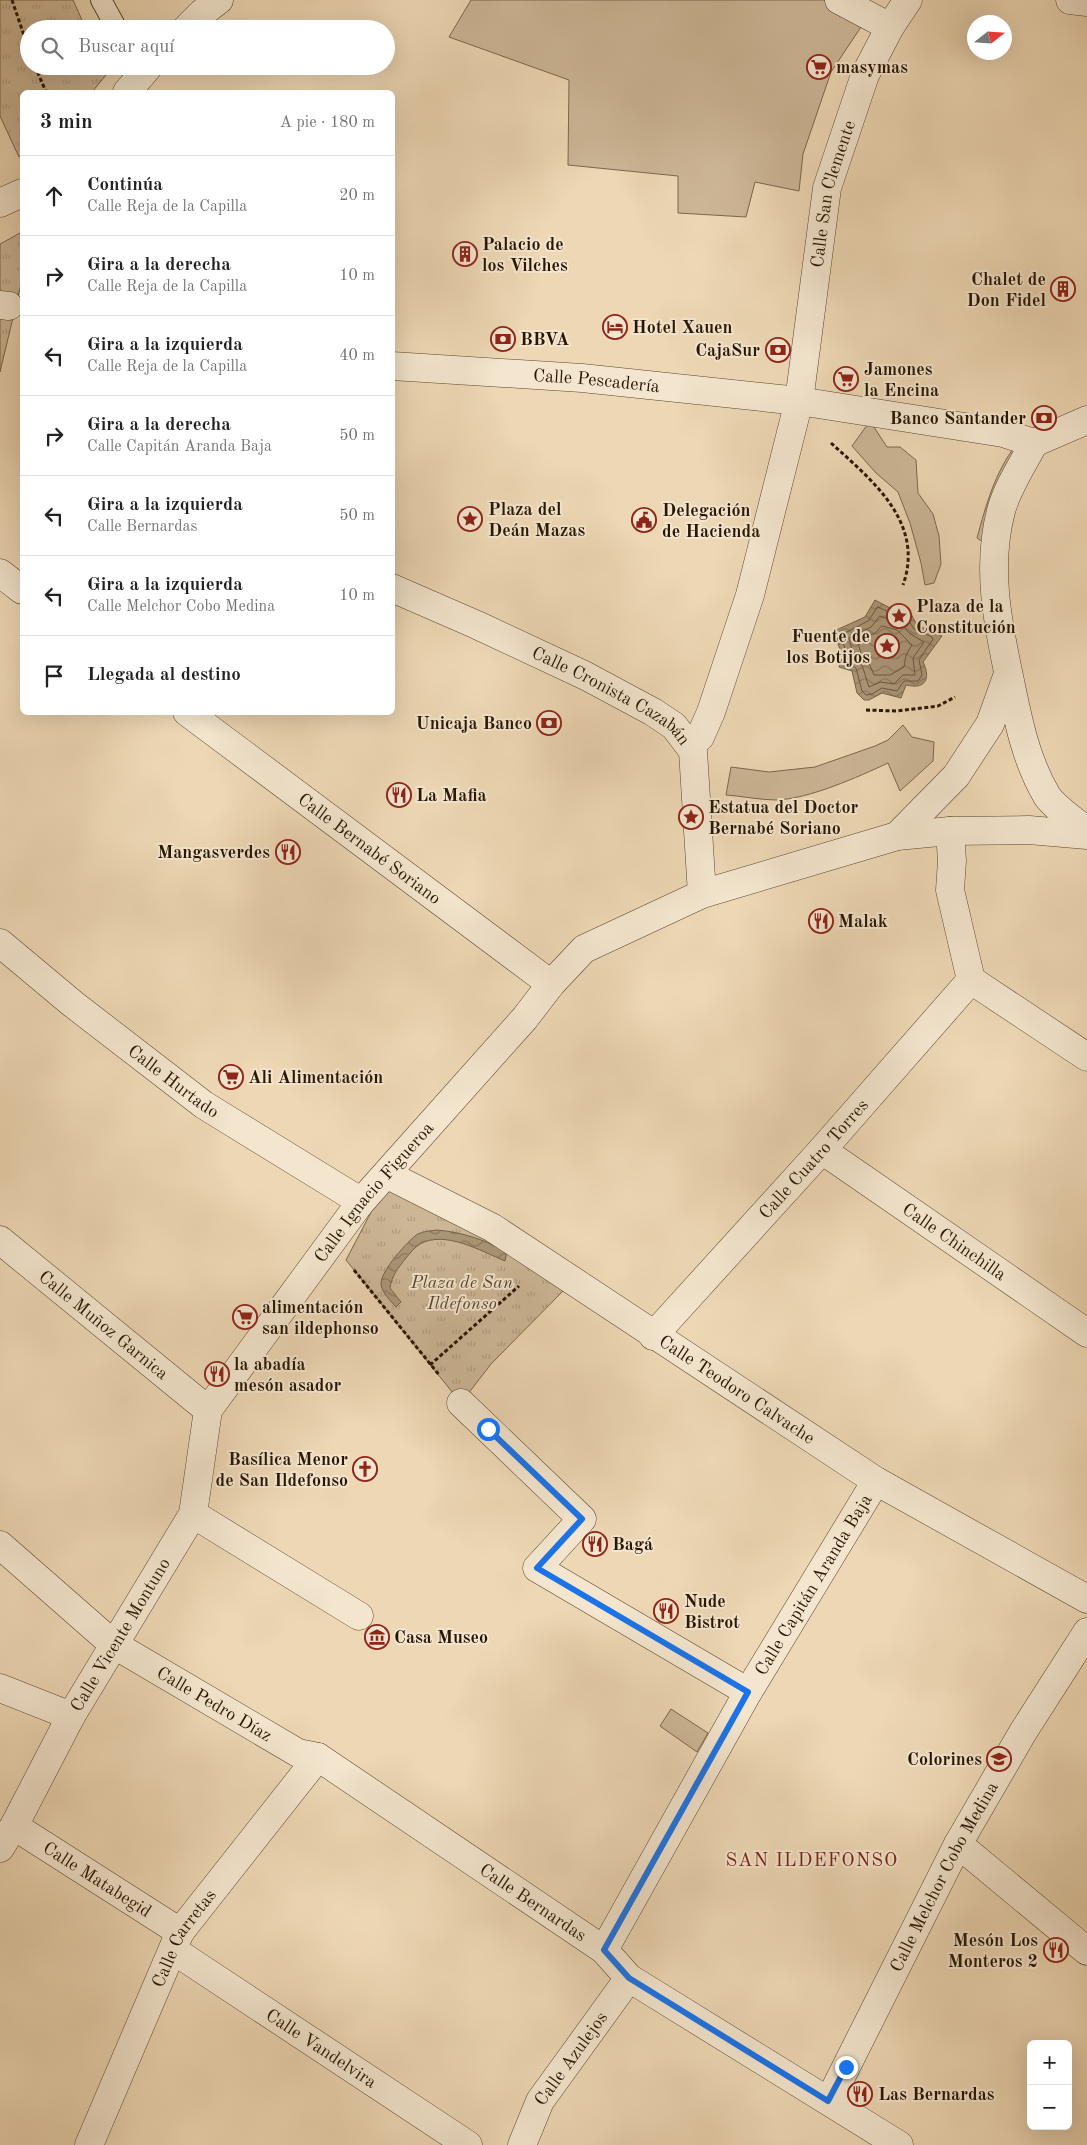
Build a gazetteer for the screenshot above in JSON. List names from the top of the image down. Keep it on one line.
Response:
{"streets":{"street":["Calle San Clemente","Calle Pescadería","Calle Cronista Cazabán","Calle Bernabé Soriano","Calle Hurtado","Calle Cuatro Torres","Calle Ignacio Figueroa","Calle Chinchilla","Calle Muñoz Garnica","Calle Teodoro Calvache","Calle Capitán Aranda Baja","Calle Vicente Montuno","Calle Pedro Díaz","Calle Melchor Cobo Medina","Calle Matabegid","Calle Bernardas","Calle Carretas","Calle Vandelvira","Calle Azulejos"]},"crossings":[["Calle San Clemente","Calle Pescadería"],["Calle Cronista Cazabán","Calle Ignacio Figueroa"],["Calle Bernabé Soriano","Calle Ignacio Figueroa"],["Calle Hurtado","Calle Ignacio Figueroa"],["Calle Cuatro Torres","Calle Chinchilla"],["Calle Cuatro Torres","Calle Teodoro Calvache"],["Calle Ignacio Figueroa","Calle Muñoz Garnica"],["Calle Ignacio Figueroa","Calle Vicente Montuno"],["Calle Muñoz Garnica","Calle Vicente Montuno"],["Calle Teodoro Calvache","Calle Capitán Aranda Baja"],["Calle Capitán Aranda Baja","Calle Bernardas"],["Calle Vicente Montuno","Calle Pedro Díaz"],["Calle Vicente Montuno","Calle Matabegid"],["Calle Pedro Díaz","Calle Bernardas"],["Calle Pedro Díaz","Calle Carretas"],["Calle Melchor Cobo Medina","Calle Bernardas"],["Calle Matabegid","Calle Carretas"],["Calle Matabegid","Calle Vandelvira"],["Calle Bernardas","Calle Carretas"],["Calle Bernardas","Calle Azulejos"],["Calle Carretas","Calle Vandelvira"]],"districts":["SAN ILDEFONSO"],"parks":["Plaza de San Ildefonso"],"places":{"supermarket":["masymas","Jamones la Encina","Ali Alimentación","alimentación san ildephonso"],"building":["Palacio de los Vilches","Chalet de Don Fidel"],"hotel":["Hotel Xauen"],"bank":["BBVA","CajaSur","Banco Santander","Unicaja Banco"],"place":["Plaza del Deán Mazas","Plaza de la Constitución","Fuente de los Botijos","Estatua del Doctor Bernabé Soriano"],"public building":["Delegación de Hacienda"],"restaurant":["La Mafia","Mangasverdes","Malak","la abadía mesón asador","Bagá","Nude Bistrot","Mesón Los Monteros 2","Las Bernardas"],"church":["Basílica Menor de San Ildefonso"],"museum":["Casa Museo"],"school or university":["Colorines"]},"north":"right","page":{"search":"Buscar aquí","heading":["3 min","A pie · 180 m"],"list":[["Continúa","Calle Reja de la Capilla","20 m"],["Gira a la derecha","Calle Reja de la Capilla","10 m"],["Gira a la izquierda","Calle Reja de la Capilla","40 m"],["Gira a la derecha","Calle Capitán Aranda Baja","50 m"],["Gira a la izquierda","Calle Bernardas","50 m"],["Gira a la izquierda","Calle Melchor Cobo Medina","10 m"],"Llegada al destino"],"map_buttons":["+","−"]}}
